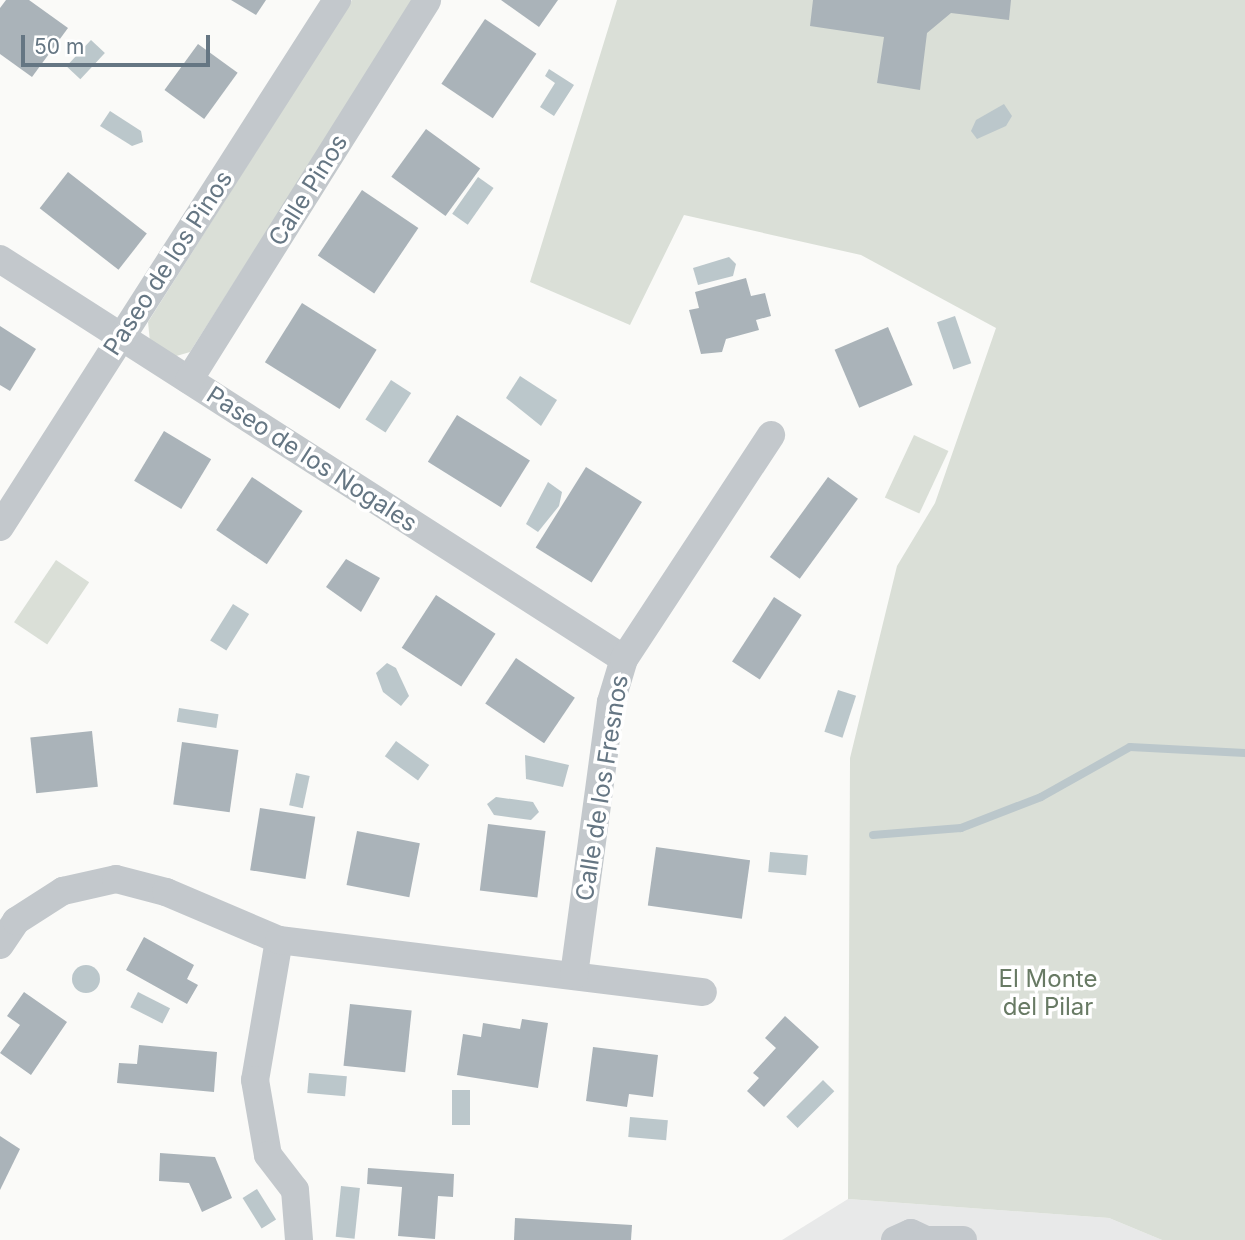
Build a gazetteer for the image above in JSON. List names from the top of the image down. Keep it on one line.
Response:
{"streets":{"street":["Calle Pinos","Paseo de los Pinos","Paseo de los Nogales","Calle de los Fresnos"]},"crossings":[["Calle Pinos","Paseo de los Nogales"],["Paseo de los Pinos","Paseo de los Nogales"],["Paseo de los Nogales","Calle de los Fresnos"]],"parks":["El Monte del Pilar"],"scale_bar":"50 m"}
